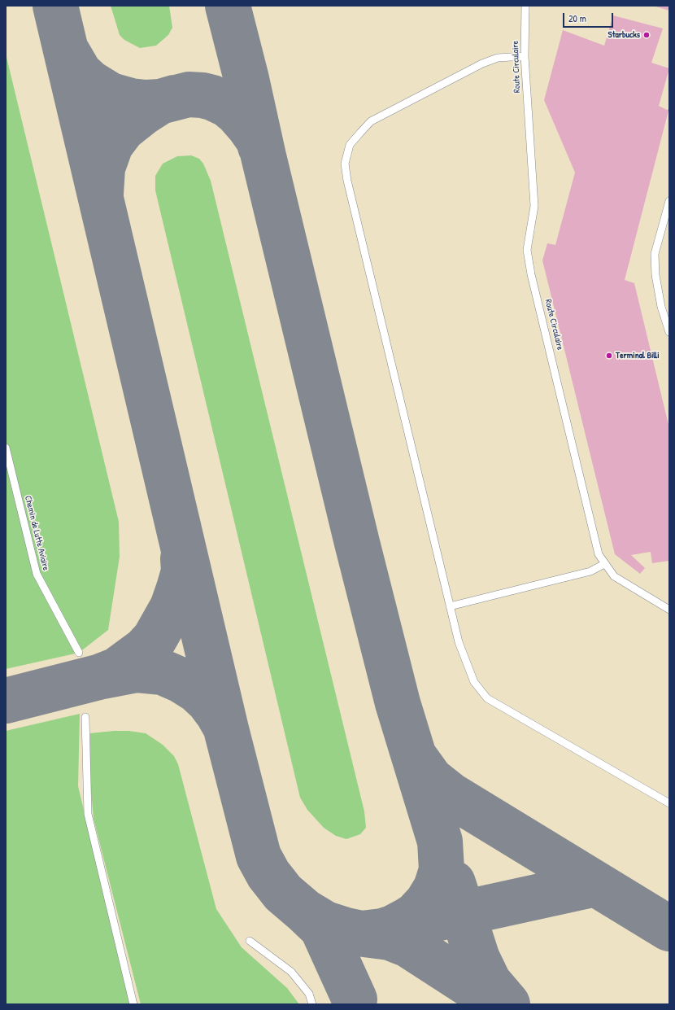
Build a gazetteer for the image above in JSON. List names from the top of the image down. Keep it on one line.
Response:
{"streets":{"lane":["Route Circulaire","Chemin de Lutte Aviaire"]},"places":["Starbucks","Terminal Billi"],"scale_bar":"20 m"}
